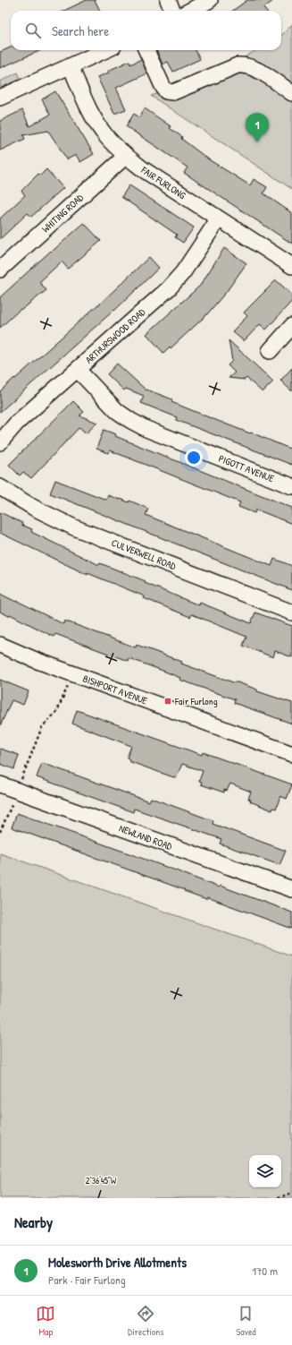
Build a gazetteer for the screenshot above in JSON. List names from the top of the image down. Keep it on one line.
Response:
{"streets":{"street":["FAIR FURLONG","WHITING ROAD","ARTHURSWOOD ROAD","PIGOTT AVENUE","CULVERWELL ROAD","BISHPORT AVENUE","NEWLAND ROAD"]},"crossings":[["FAIR FURLONG","WHITING ROAD"],["FAIR FURLONG","ARTHURSWOOD ROAD"],["ARTHURSWOOD ROAD","PIGOTT AVENUE"]],"places":{"transit":["Fair Furlong"]},"page":{"search":"Search here","pins":"1","heading":"Nearby","list":[{"mark":"1","name":"Molesworth Drive Allotments","note":"Park · Fair Furlong","value":"170 m"}],"nav":["Map","Directions","Saved"]},"coordinates":["2°36'45\"W"]}
